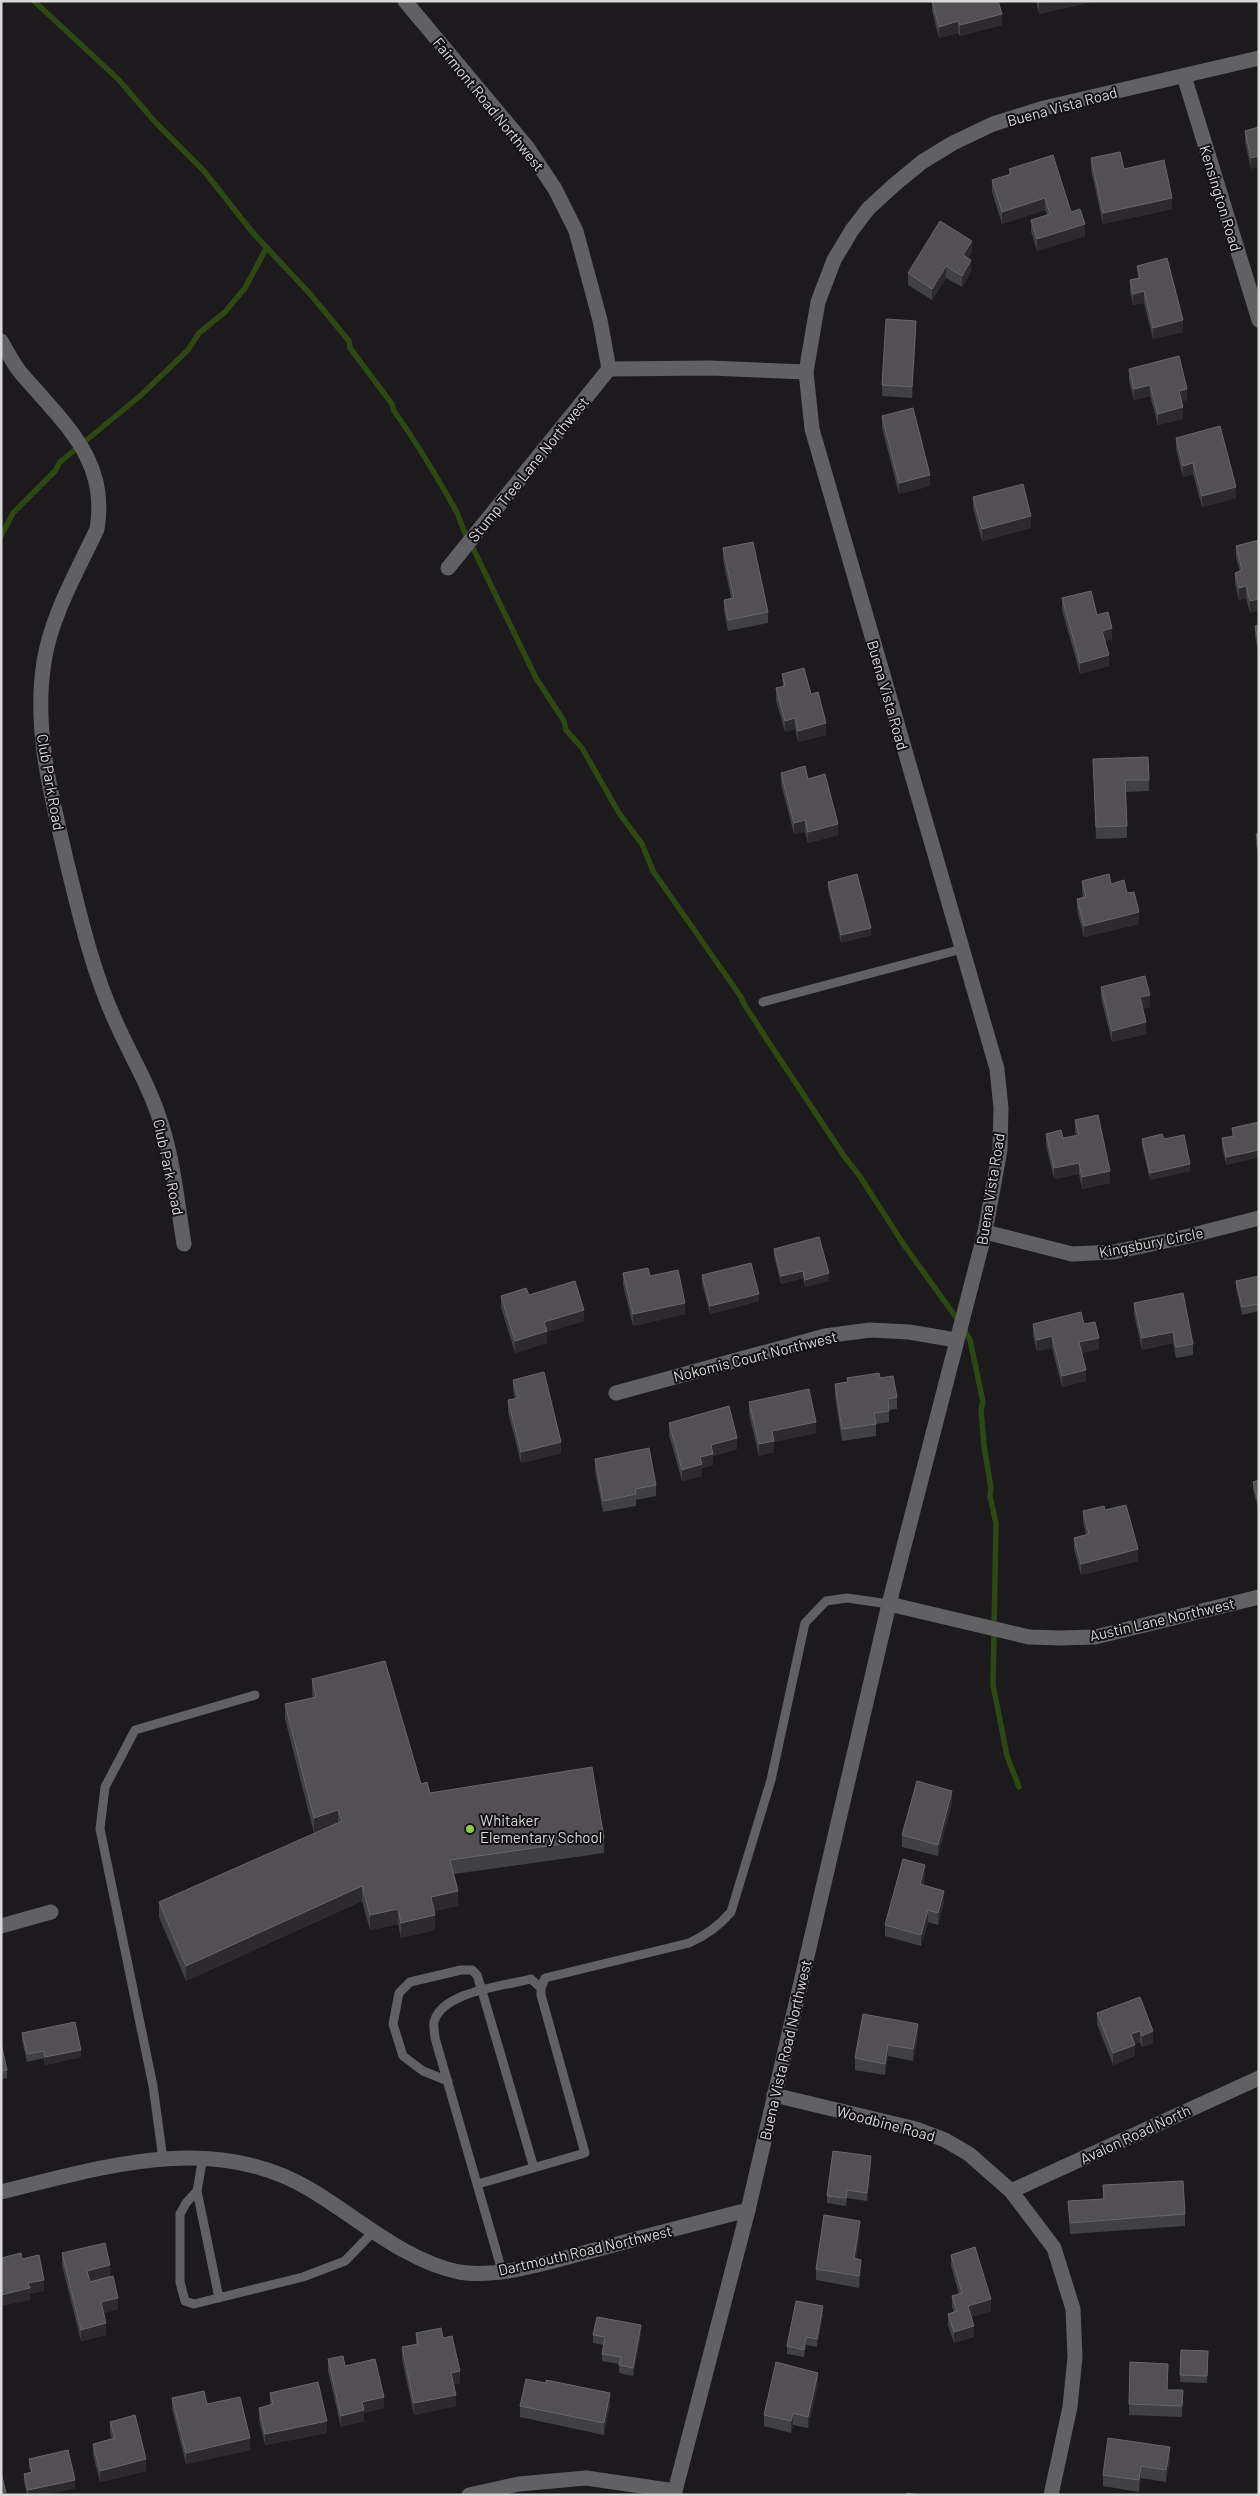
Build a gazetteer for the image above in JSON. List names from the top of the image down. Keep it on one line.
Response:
{"streets":{"street":["Fairmont Road Northwest","Buena Vista Road","Kensington Road","Stump Tree Lane Northwest","Club Park Road","Kingsbury Circle","Nokomis Court Northwest","Austin Lane Northwest","Buena Vista Road Northwest","Woodbine Road","Avalon Road North","Dartmouth Road Northwest"]},"crossings":[["Fairmont Road Northwest","Stump Tree Lane Northwest"],["Buena Vista Road","Kensington Road"],["Buena Vista Road","Kingsbury Circle"],["Buena Vista Road","Nokomis Court Northwest"],["Buena Vista Road","Austin Lane Northwest"],["Buena Vista Road","Buena Vista Road Northwest"],["Austin Lane Northwest","Buena Vista Road Northwest"],["Buena Vista Road Northwest","Woodbine Road"],["Buena Vista Road Northwest","Dartmouth Road Northwest"],["Woodbine Road","Avalon Road North"]],"places":["Whitaker Elementary School"]}
